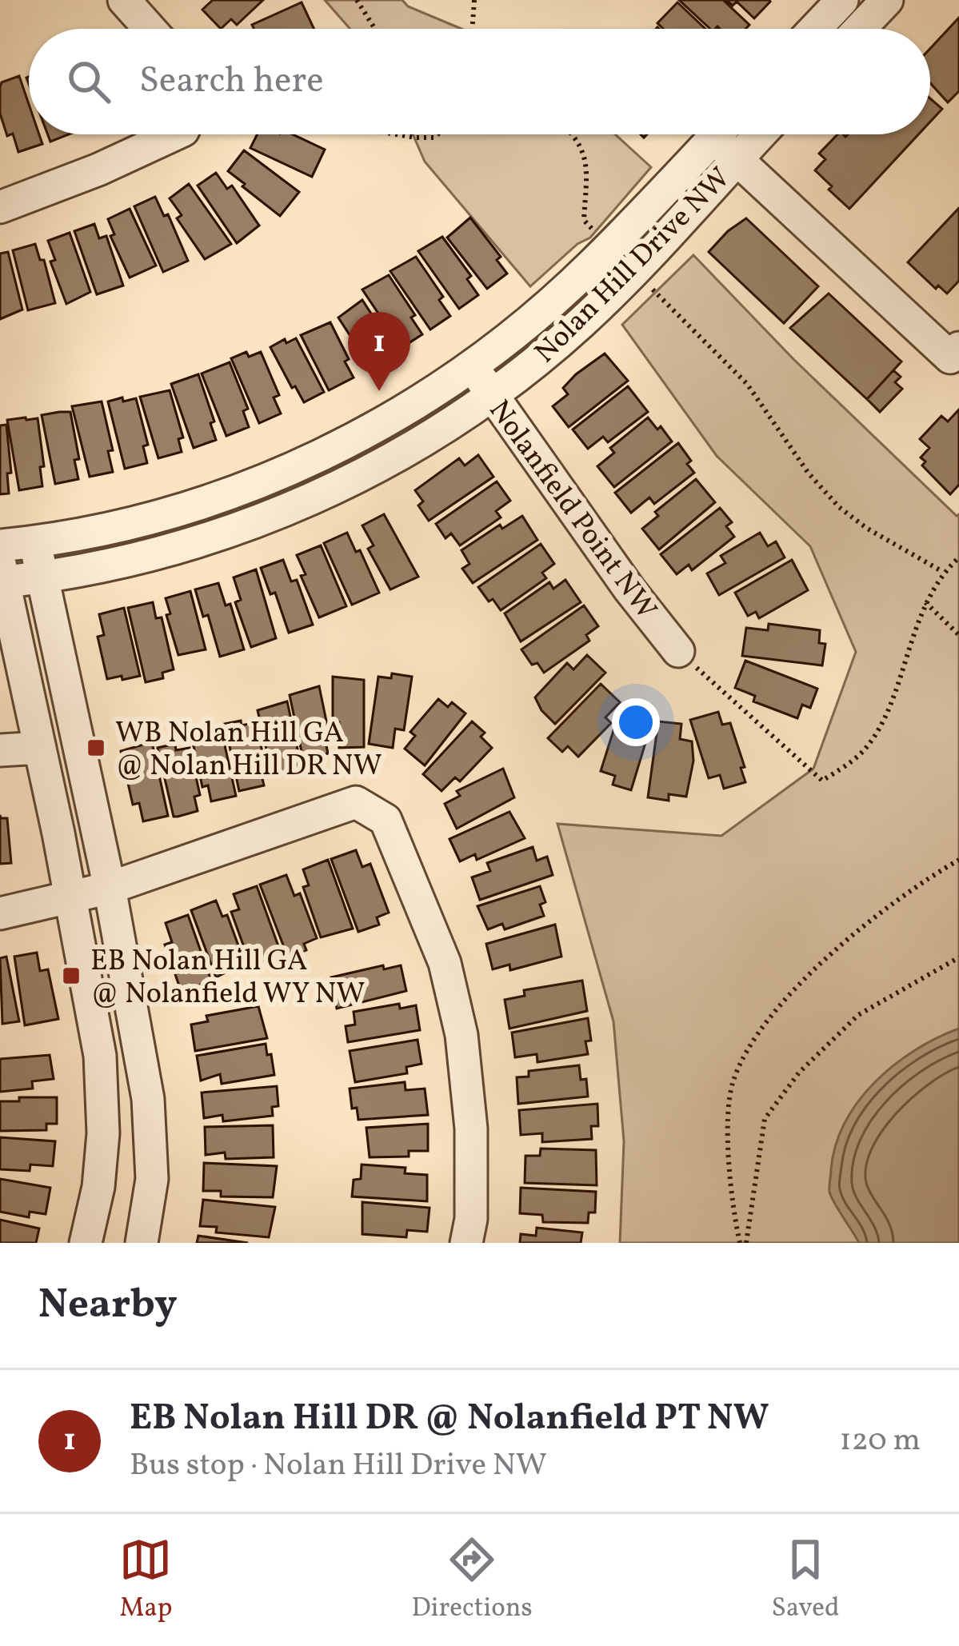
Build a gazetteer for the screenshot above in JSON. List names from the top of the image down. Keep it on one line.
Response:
{"streets":{"street":["Nolan Hill Drive NW","Nolanfield Point NW"]},"crossings":[["Nolan Hill Drive NW","Nolanfield Point NW"]],"places":{"transit":["WB Nolan Hill GA @ Nolan Hill DR NW","EB Nolan Hill GA @ Nolanfield WY NW"]},"page":{"search":"Search here","pins":"1","heading":"Nearby","list":[{"mark":"1","name":"EB Nolan Hill DR @ Nolanfield PT NW","note":"Bus stop · Nolan Hill Drive NW","value":"120 m"}],"nav":["Map","Directions","Saved"]}}
